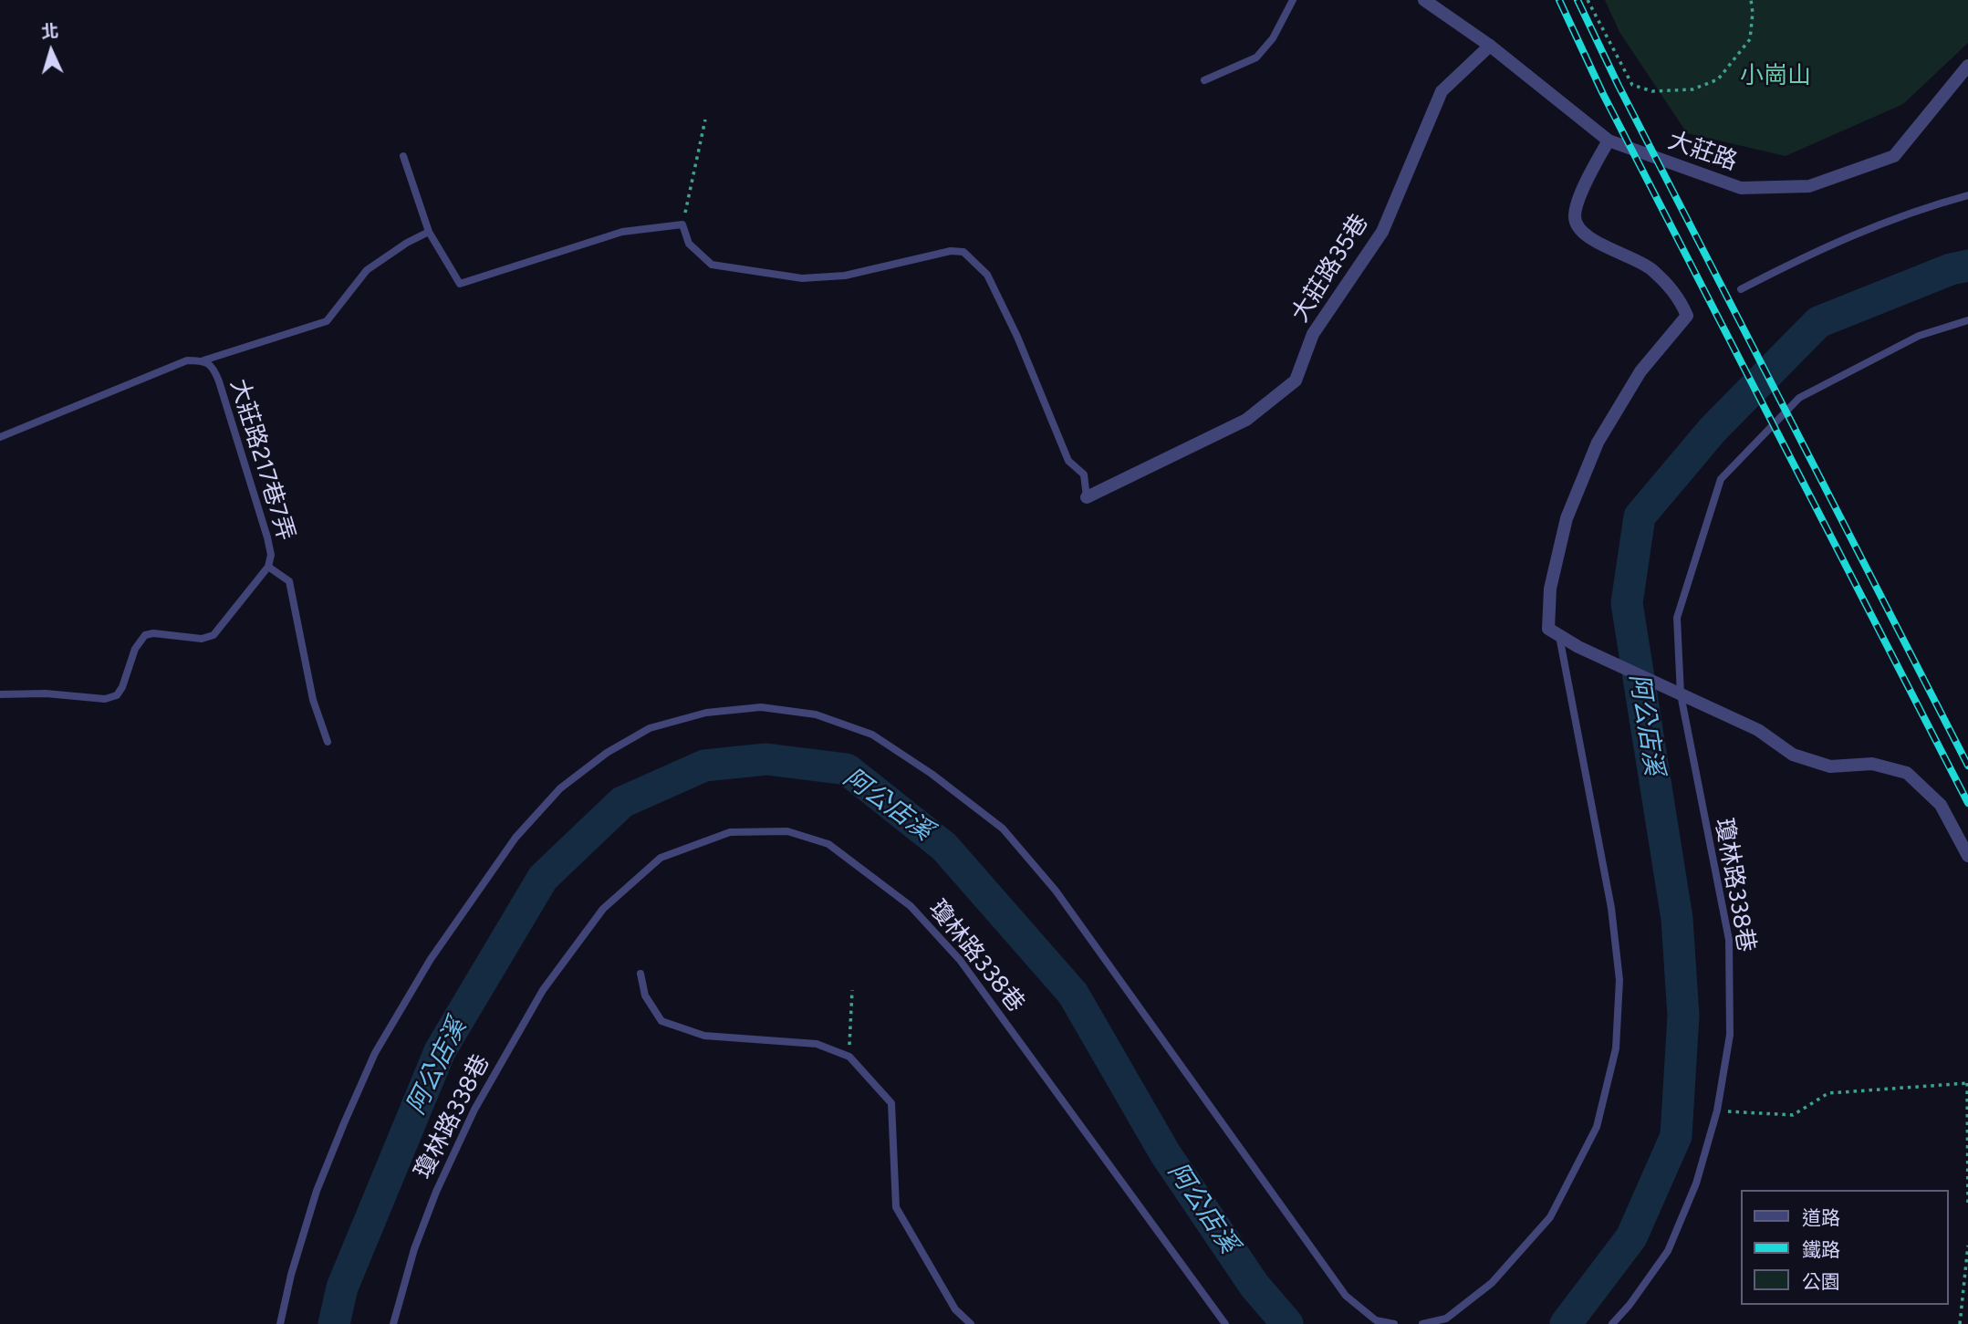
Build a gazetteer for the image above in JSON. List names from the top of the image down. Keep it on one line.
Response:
{"streets":{"street":["大莊路","大莊路35巷"],"lane":["大莊路217巷7弄","瓊林路338巷"]},"crossings":[["大莊路","大莊路35巷"]],"water":["阿公店溪"],"parks":["小崗山"],"legend":["道路","鐵路","公園"],"north":"top"}
